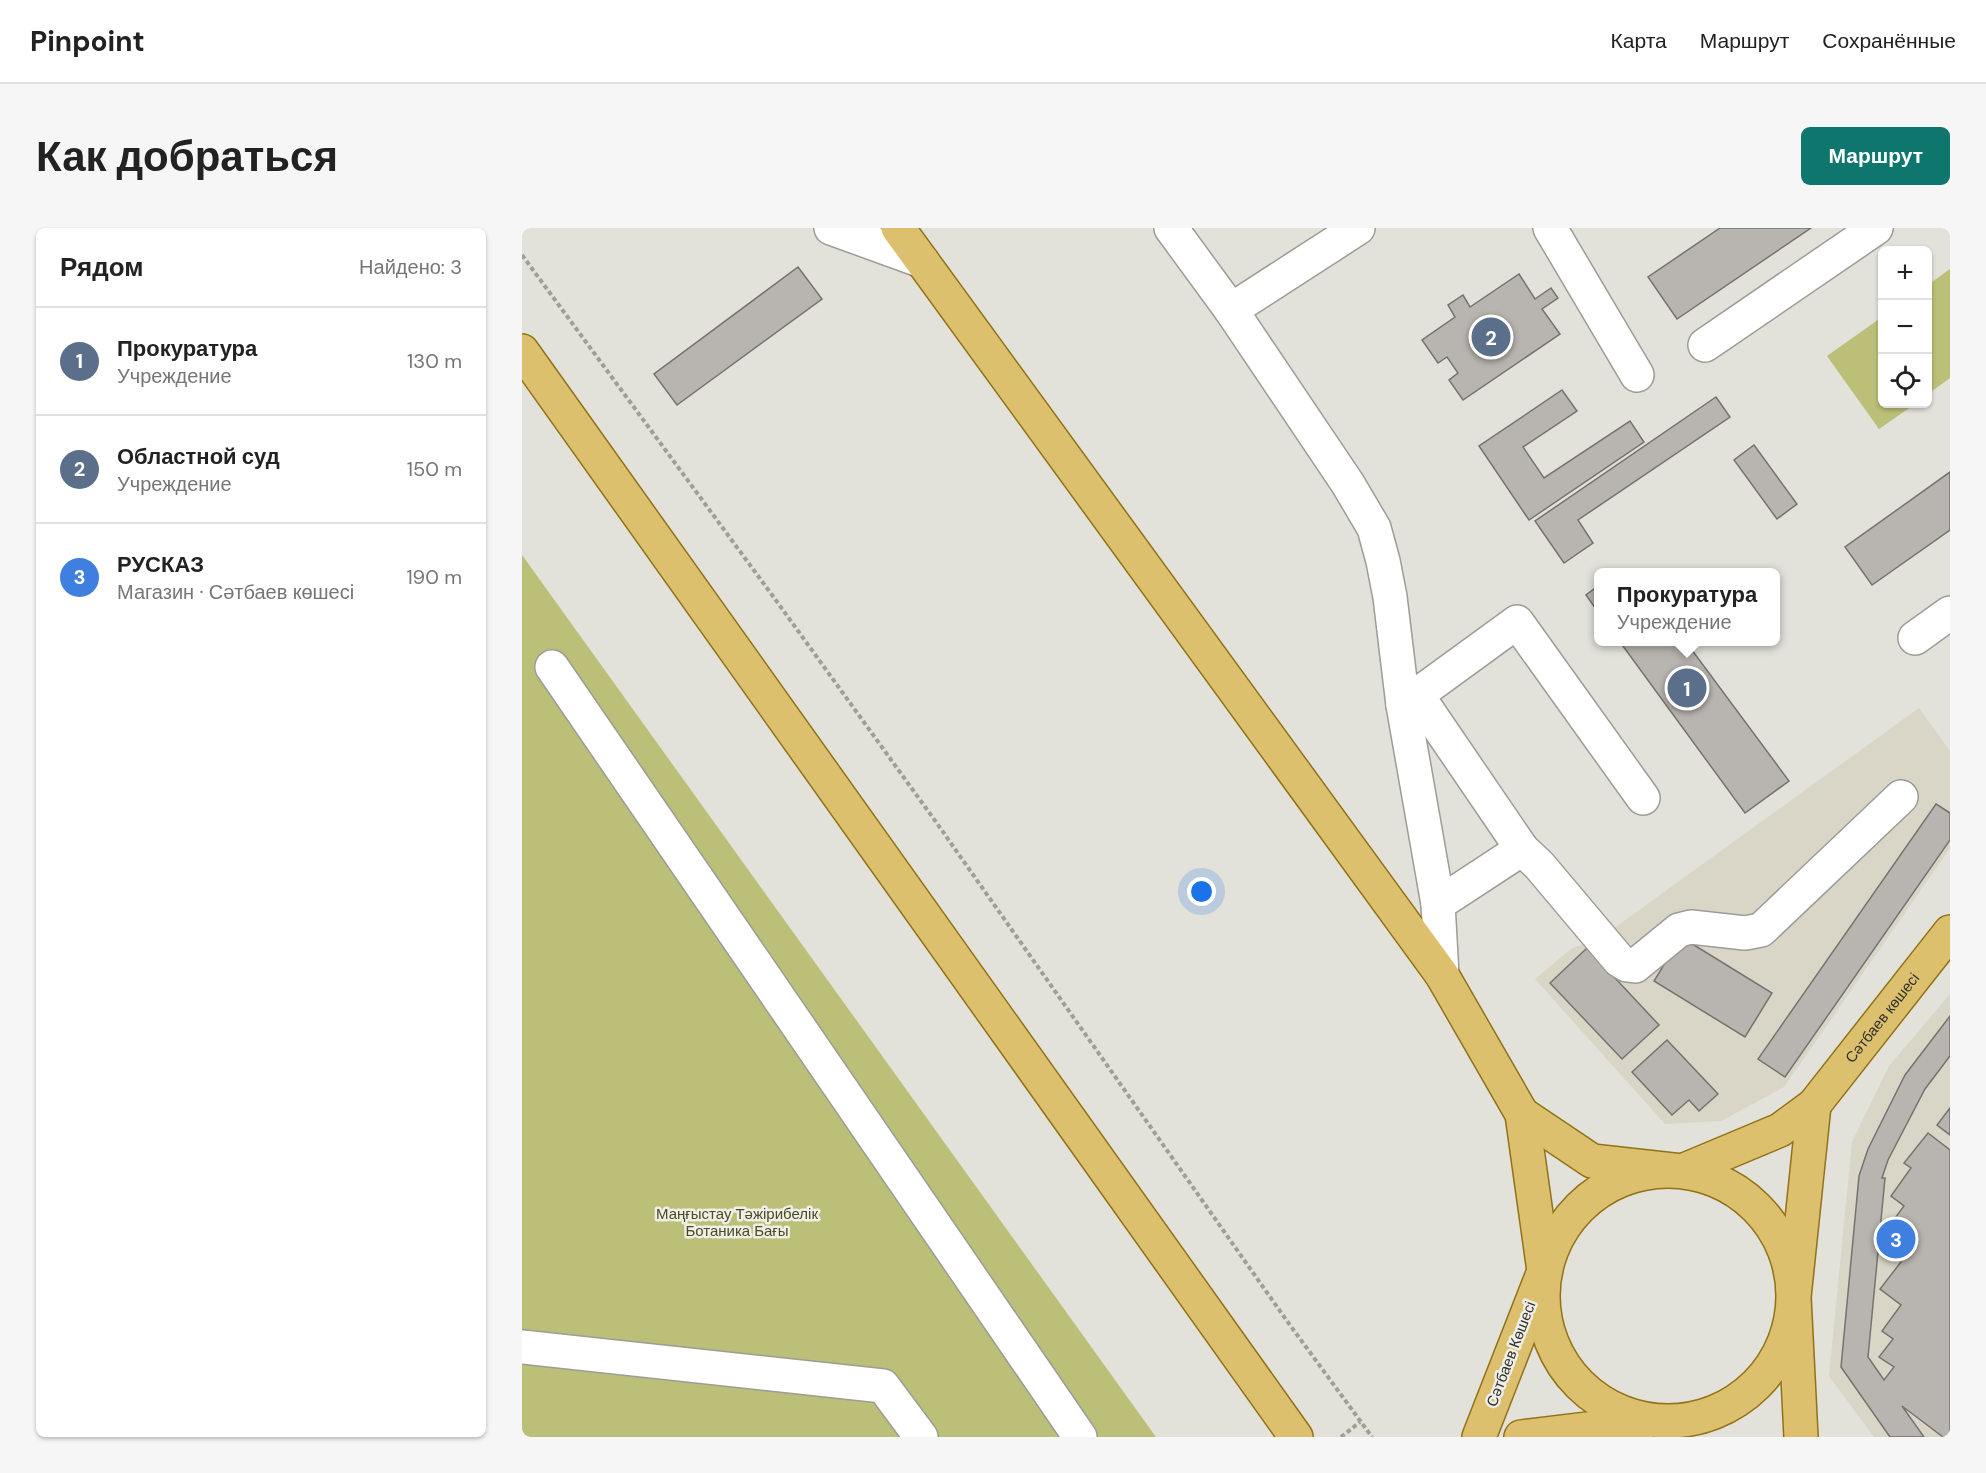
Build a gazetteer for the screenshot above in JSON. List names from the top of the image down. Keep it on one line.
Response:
{"streets":{"main road":["Сәтбаев көшесі","Сәтбаев Көшесі"]},"crossings":[["Сәтбаев көшесі","Сәтбаев Көшесі"]],"parks":["Маңғыстау Тәжірибелік Ботаника Бағы"],"page":{"header":"Pinpoint","nav":["Карта","Маршрут","Сохранённые"],"buttons":"Маршрут","title":"Как добраться","heading":["Рядом","Найдено: 3"],"map_buttons":["+","−"],"list":[{"mark":"1","name":"Прокуратура","note":"Учреждение","value":"130 m"},{"mark":"2","name":"Областной суд","note":"Учреждение","value":"150 m"},{"mark":"3","name":"РУСКАЗ","note":"Магазин · Сәтбаев көшесі","value":"190 m"}],"pins":["2","1","3"],"popup":["Прокуратура","Учреждение"]}}
